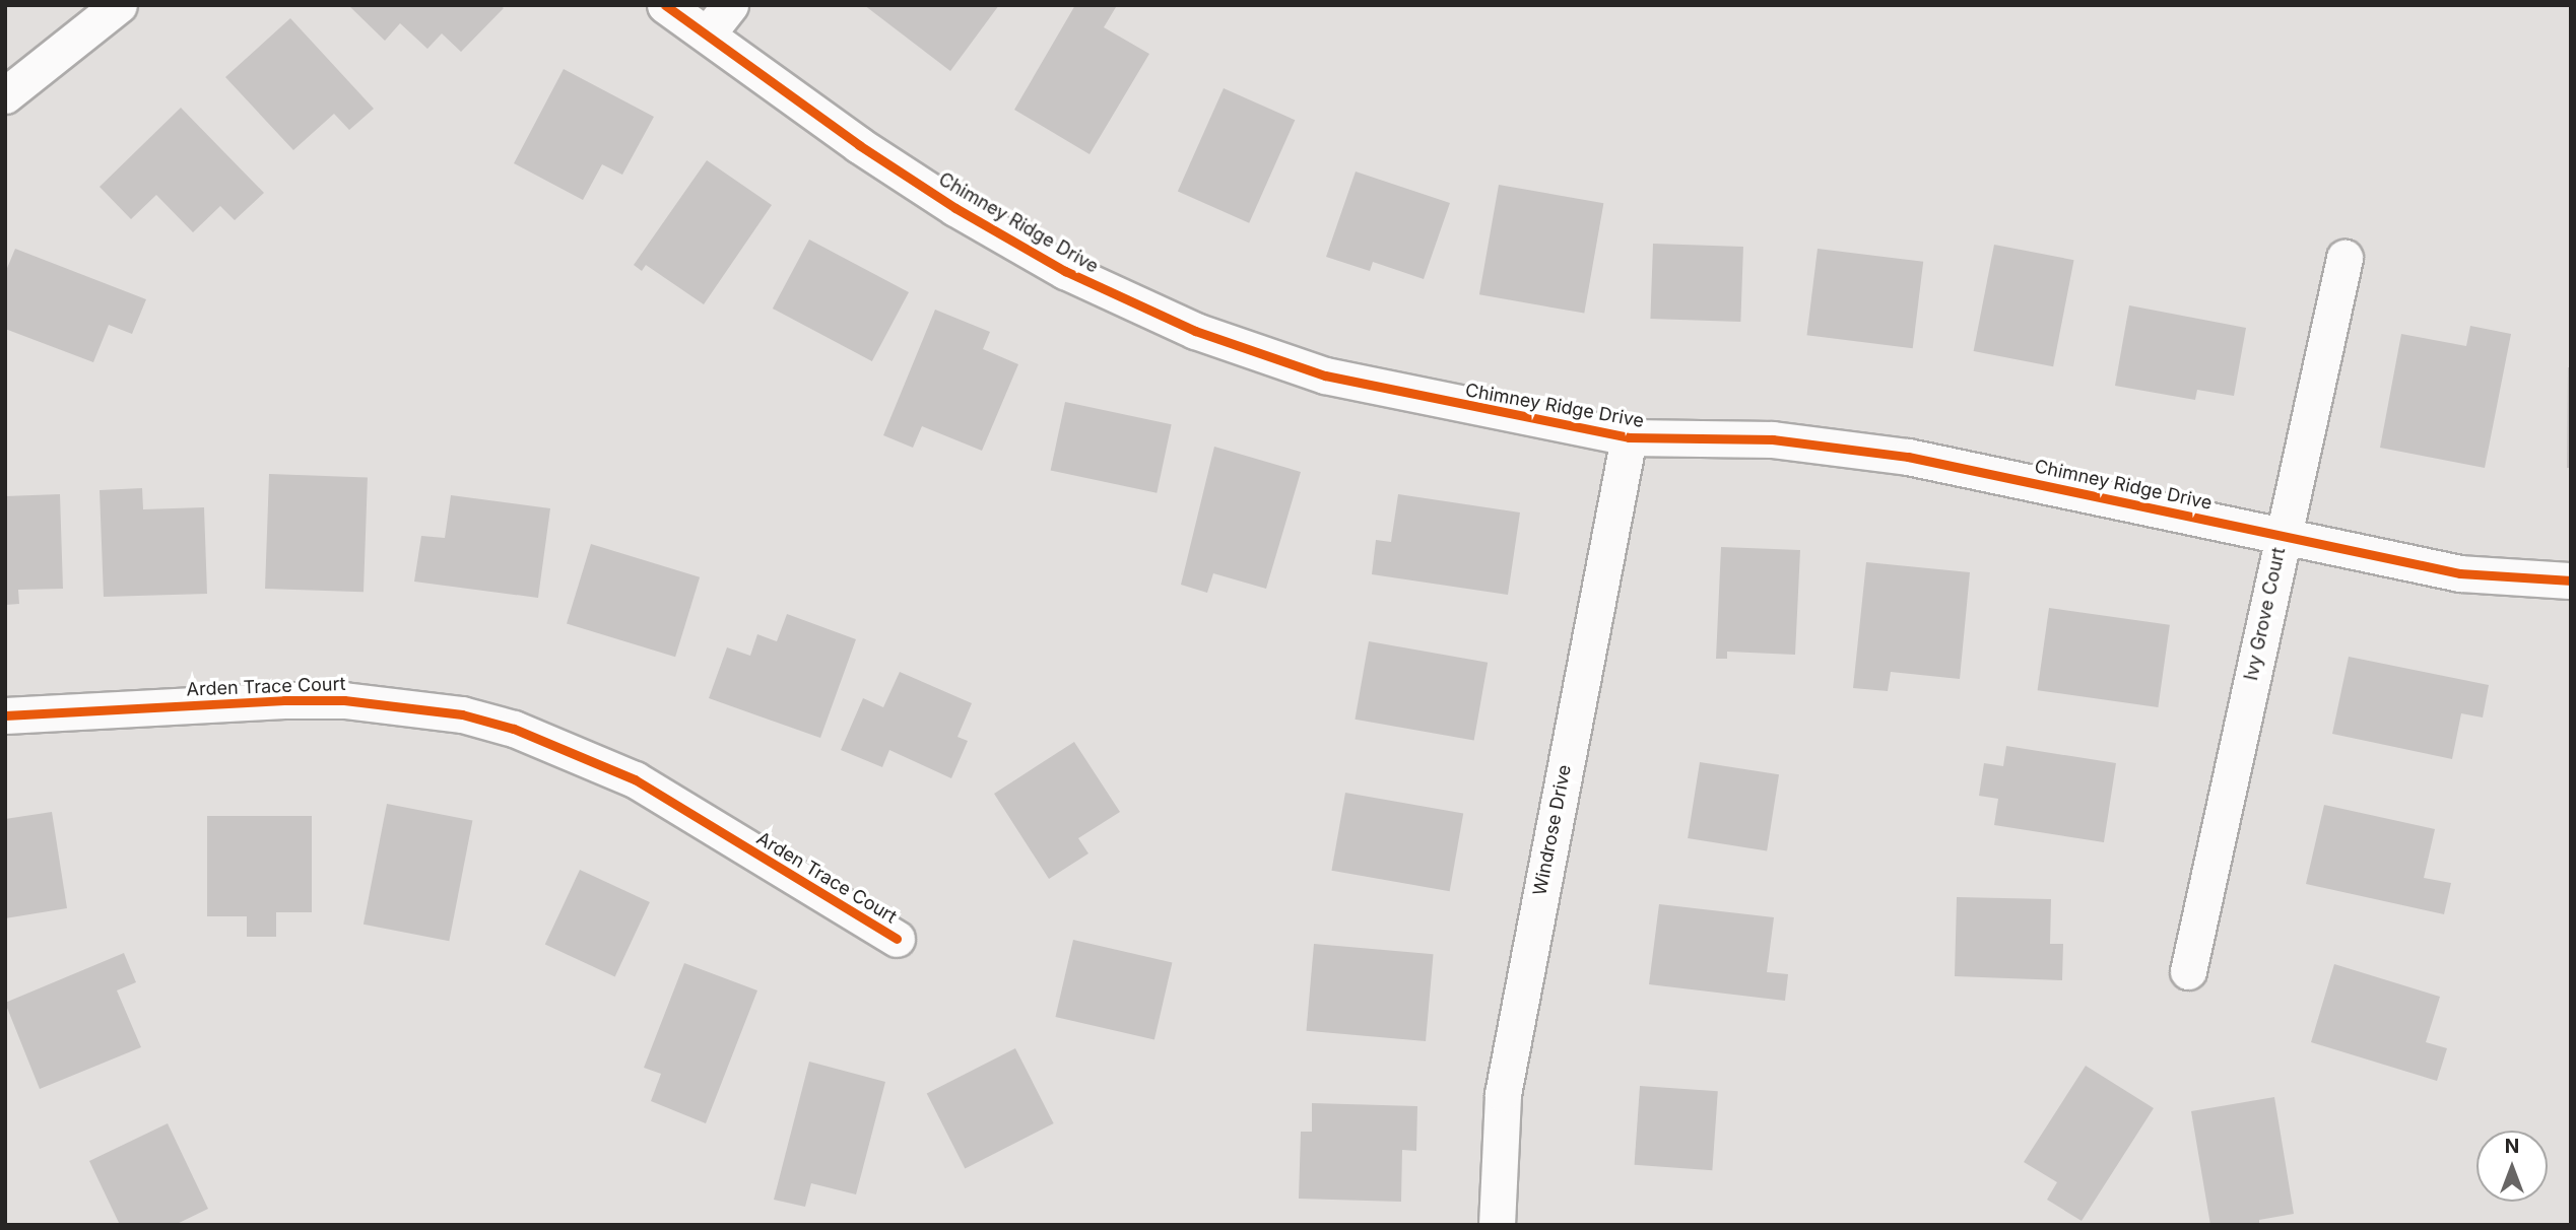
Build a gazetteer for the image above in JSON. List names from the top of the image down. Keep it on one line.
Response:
{"streets":{"street":["Chimney Ridge Drive","Ivy Grove Court","Arden Trace Court","Windrose Drive"]},"crossings":[["Chimney Ridge Drive","Ivy Grove Court"],["Chimney Ridge Drive","Windrose Drive"]],"north":"top"}
